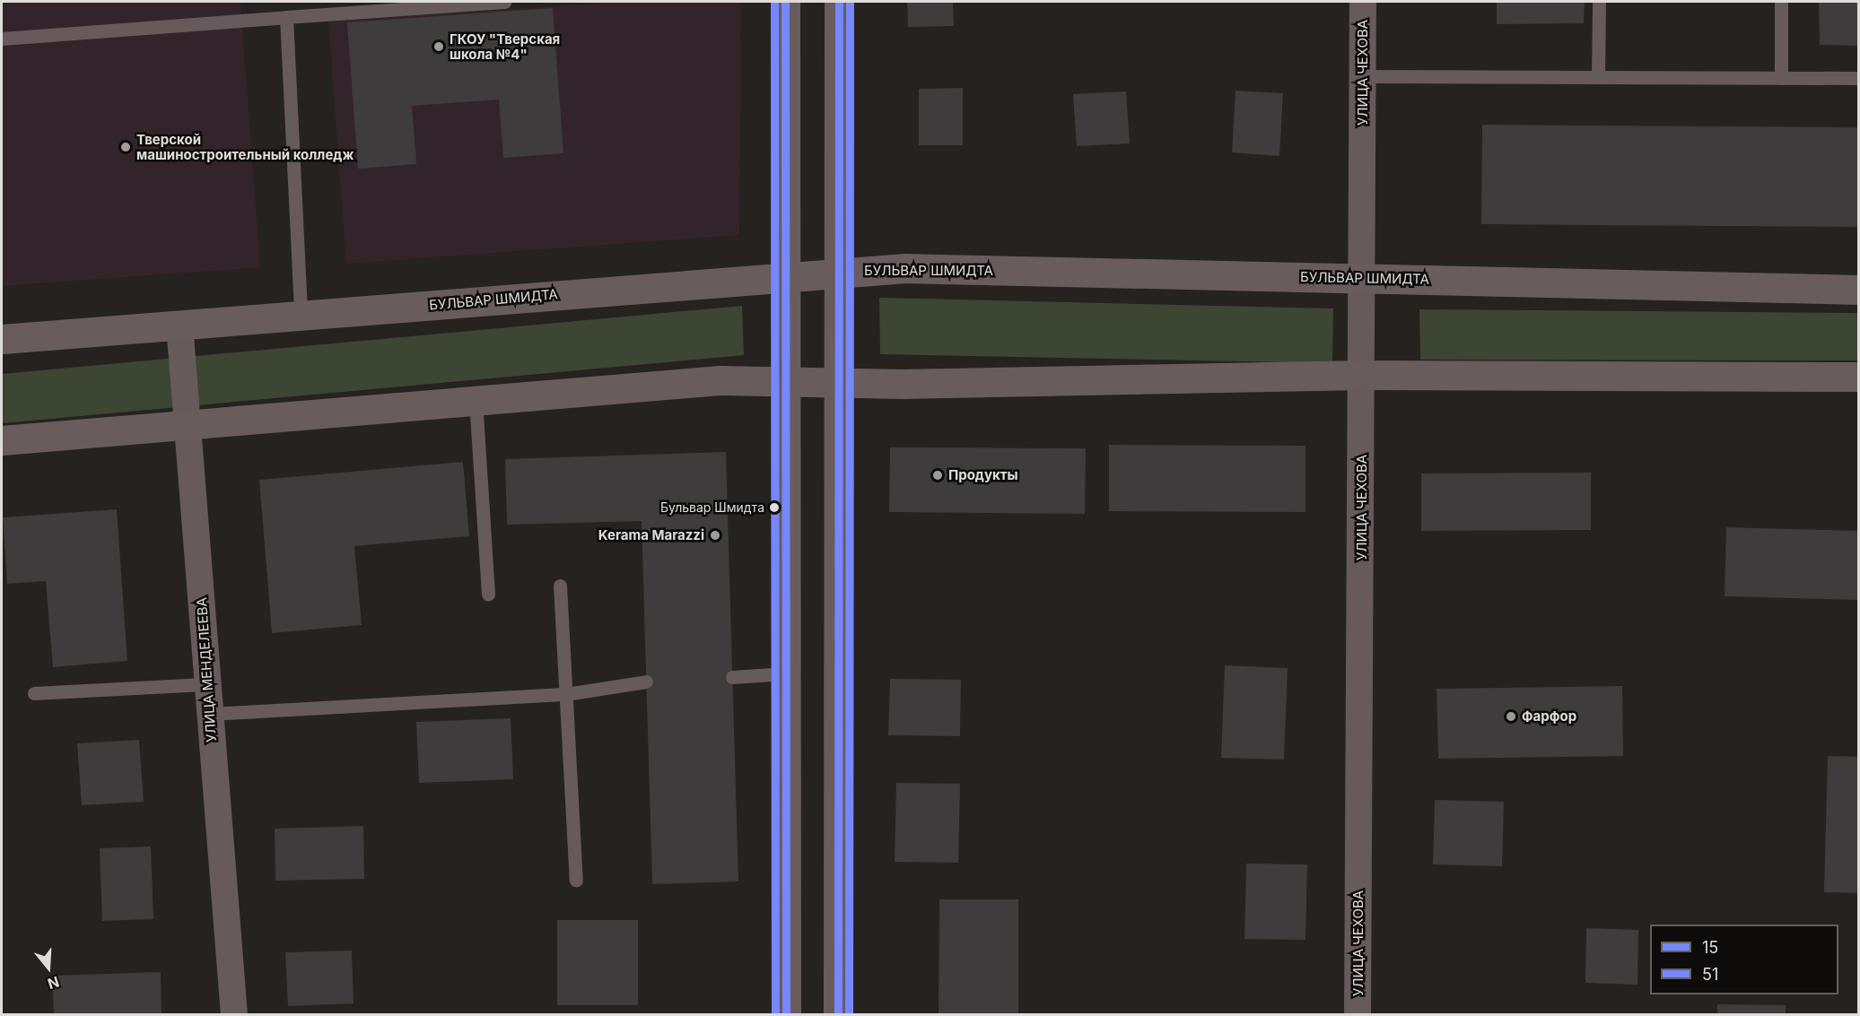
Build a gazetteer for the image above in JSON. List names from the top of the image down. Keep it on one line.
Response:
{"streets":{"street":["УЛИЦА ЧЕХОВА","БУЛЬВАР ШМИДТА","УЛИЦА МЕНДЕЛЕЕВА"]},"crossings":[["УЛИЦА ЧЕХОВА","БУЛЬВАР ШМИДТА"],["БУЛЬВАР ШМИДТА","УЛИЦА МЕНДЕЛЕЕВА"]],"places":["ГКОУ \"Тверская школа №4\"","Тверской машиностроительный колледж","Продукты","Бульвар Шмидта","Kerama Marazzi","Фарфор"],"lines":["transit line 15","transit line 51"],"legend":["15","51"],"north":"bottom"}
